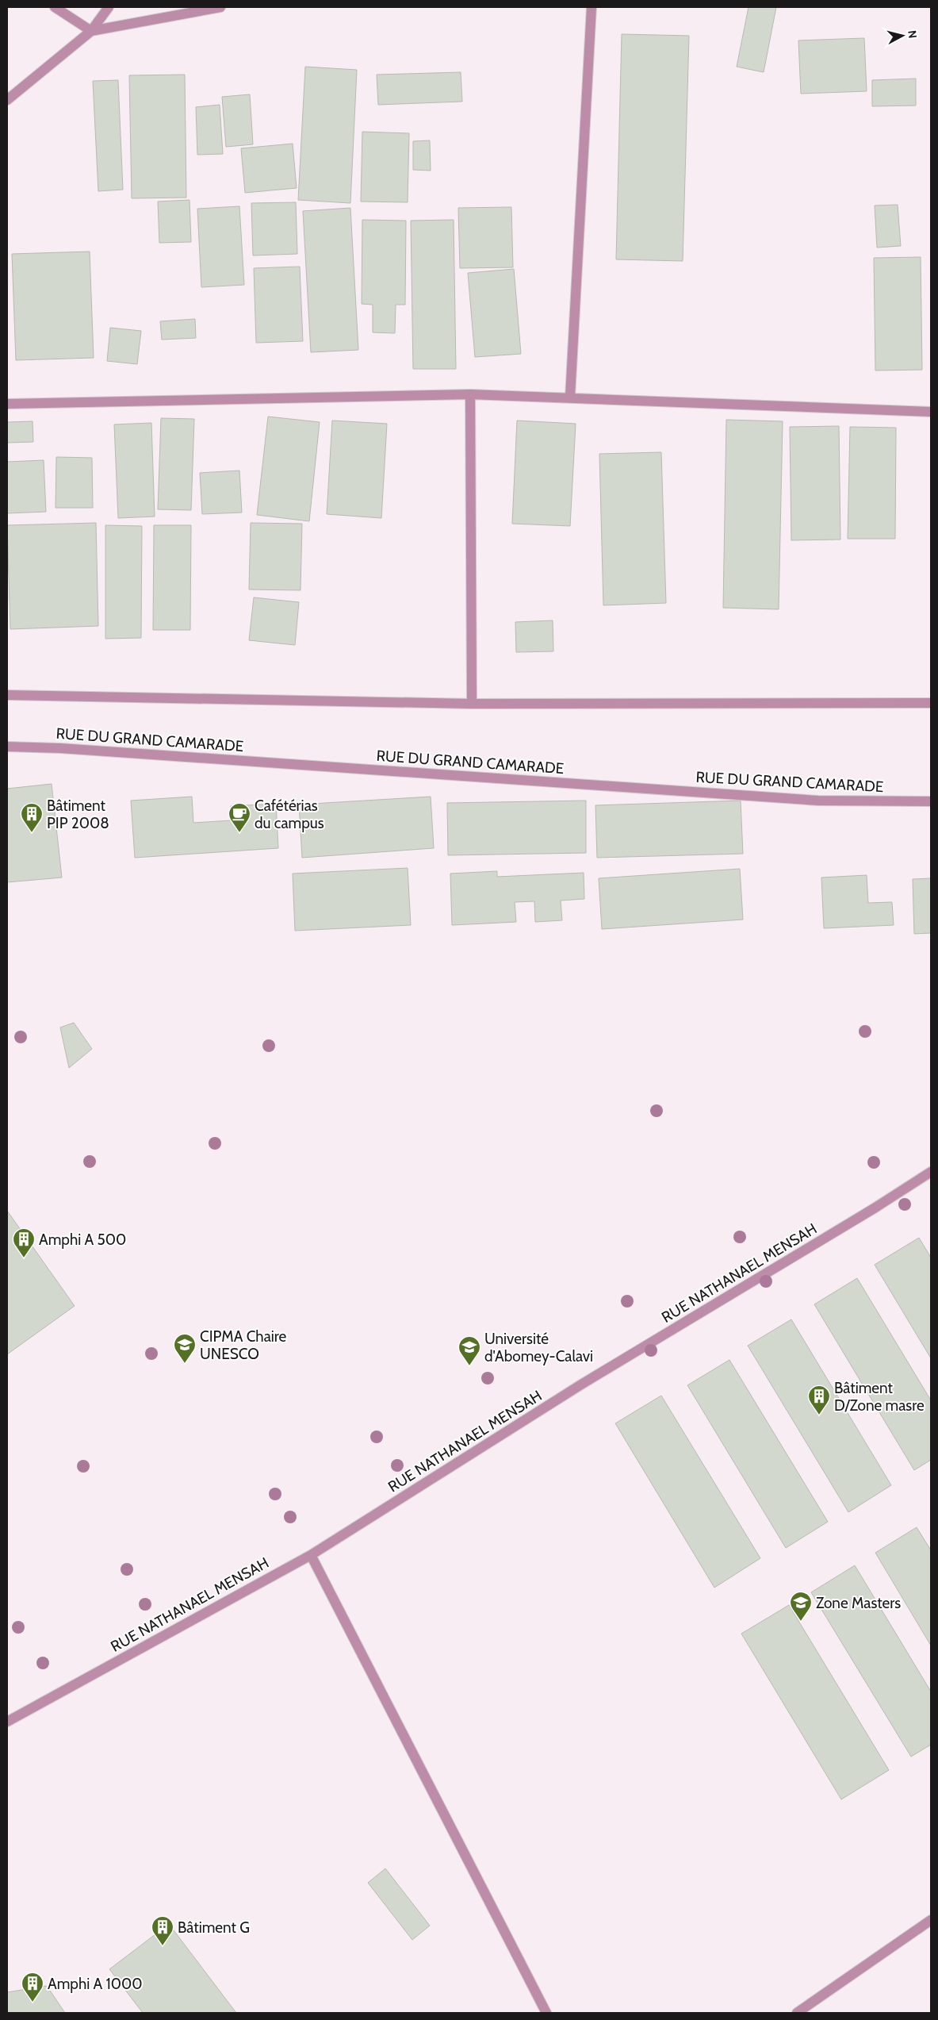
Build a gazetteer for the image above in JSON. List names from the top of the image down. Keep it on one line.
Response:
{"streets":{"street":["RUE DU GRAND CAMARADE","RUE NATHANAEL MENSAH"]},"places":{"building":["Bâtiment PIP 2008","Amphi A 500","Bâtiment D/Zone masre","Bâtiment G","Amphi A 1000"],"cafe":["Cafétérias du campus"],"school or university":["CIPMA Chaire UNESCO","Université d'Abomey-Calavi","Zone Masters"]},"north":"right"}
